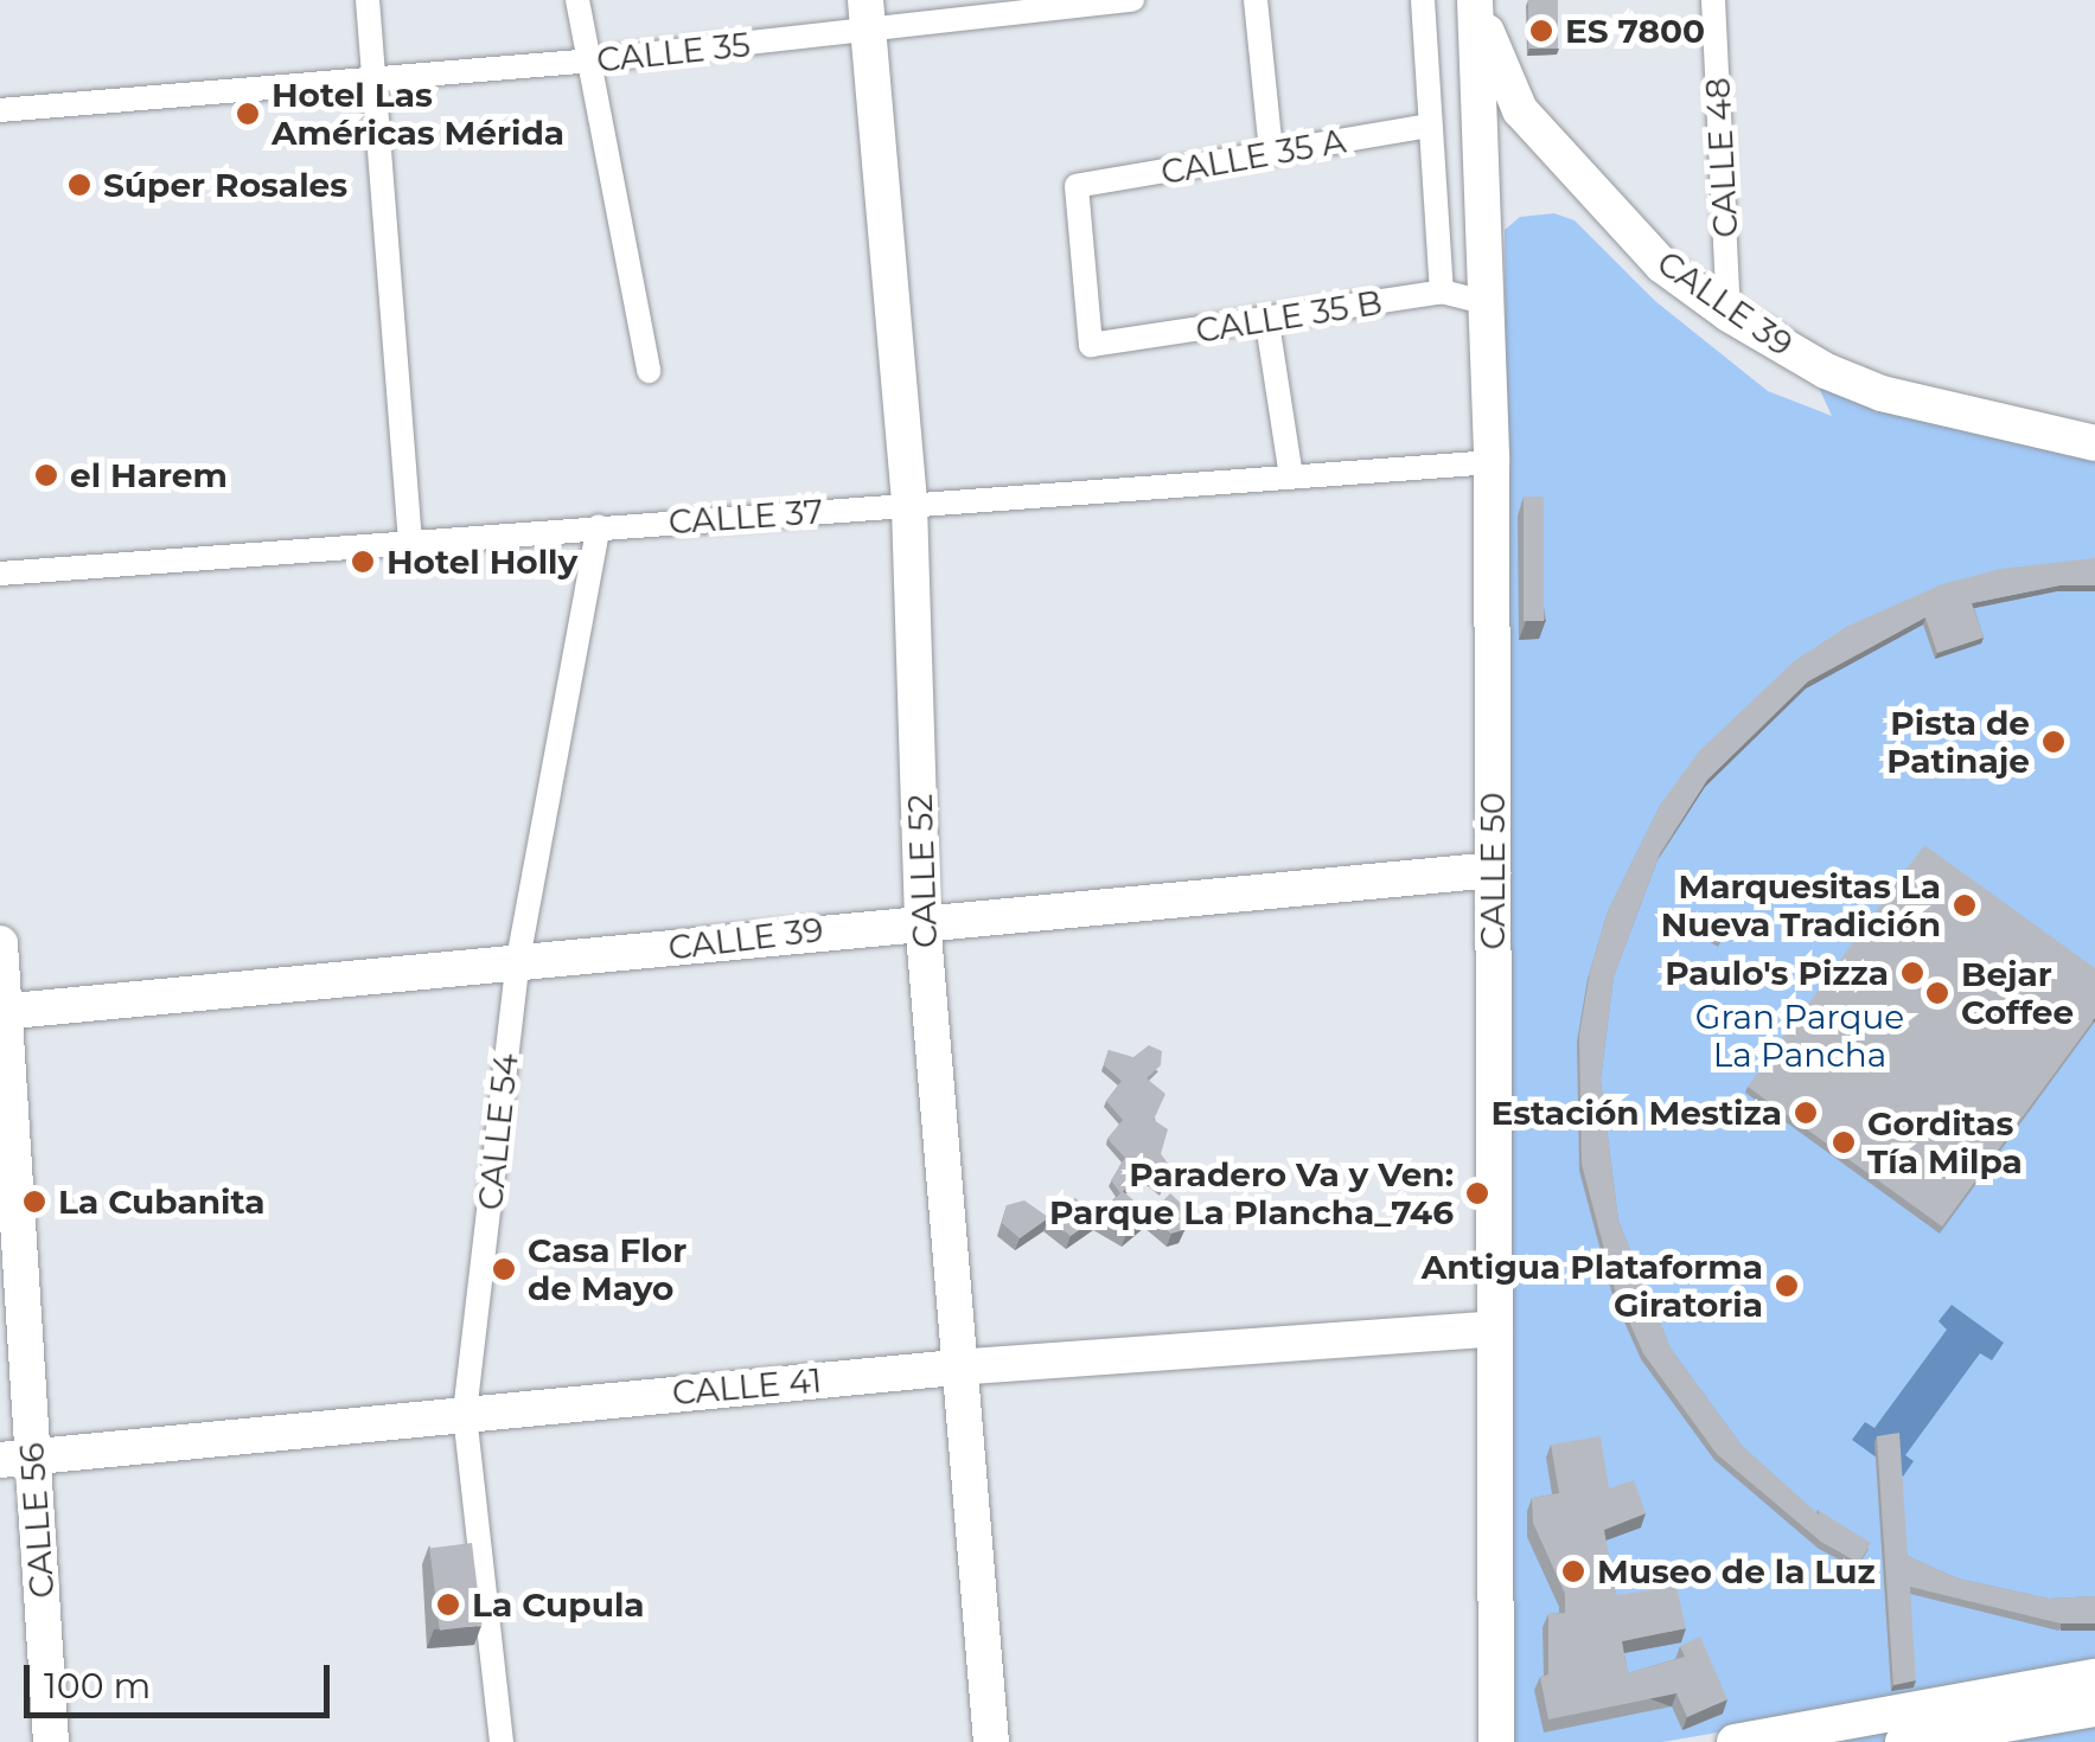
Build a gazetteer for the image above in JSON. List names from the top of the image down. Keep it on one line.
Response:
{"streets":{"main road":["CALLE 39","CALLE 52","CALLE 50","CALLE 41","CALLE 56"],"street":["CALLE 35","CALLE 35 A","CALLE 48","CALLE 35 B","CALLE 37","CALLE 54"]},"crossings":[["CALLE 35","CALLE 52"],["CALLE 35 A","CALLE 35 B"],["CALLE 48","CALLE 39"],["CALLE 39","CALLE 52"],["CALLE 39","CALLE 50"],["CALLE 39","CALLE 54"],["CALLE 39","CALLE 56"],["CALLE 35 B","CALLE 50"],["CALLE 37","CALLE 52"],["CALLE 37","CALLE 50"],["CALLE 37","CALLE 54"],["CALLE 52","CALLE 41"],["CALLE 50","CALLE 41"],["CALLE 54","CALLE 41"],["CALLE 41","CALLE 56"]],"parks":["Gran Parque La Pancha"],"places":["ES 7800","Hotel Las Américas Mérida","Súper Rosales","el Harem","Hotel Holly","Pista de Patinaje","Marquesitas La Nueva Tradición","Paulo's Pizza","Bejar Coffee","Estación Mestiza","Gorditas Tía Milpa","Paradero Va y Ven: Parque La Plancha_746","La Cubanita","Casa Flor de Mayo","Antigua Plataforma Giratoria","Museo de la Luz","La Cupula"],"scale_bar":"100 m"}
